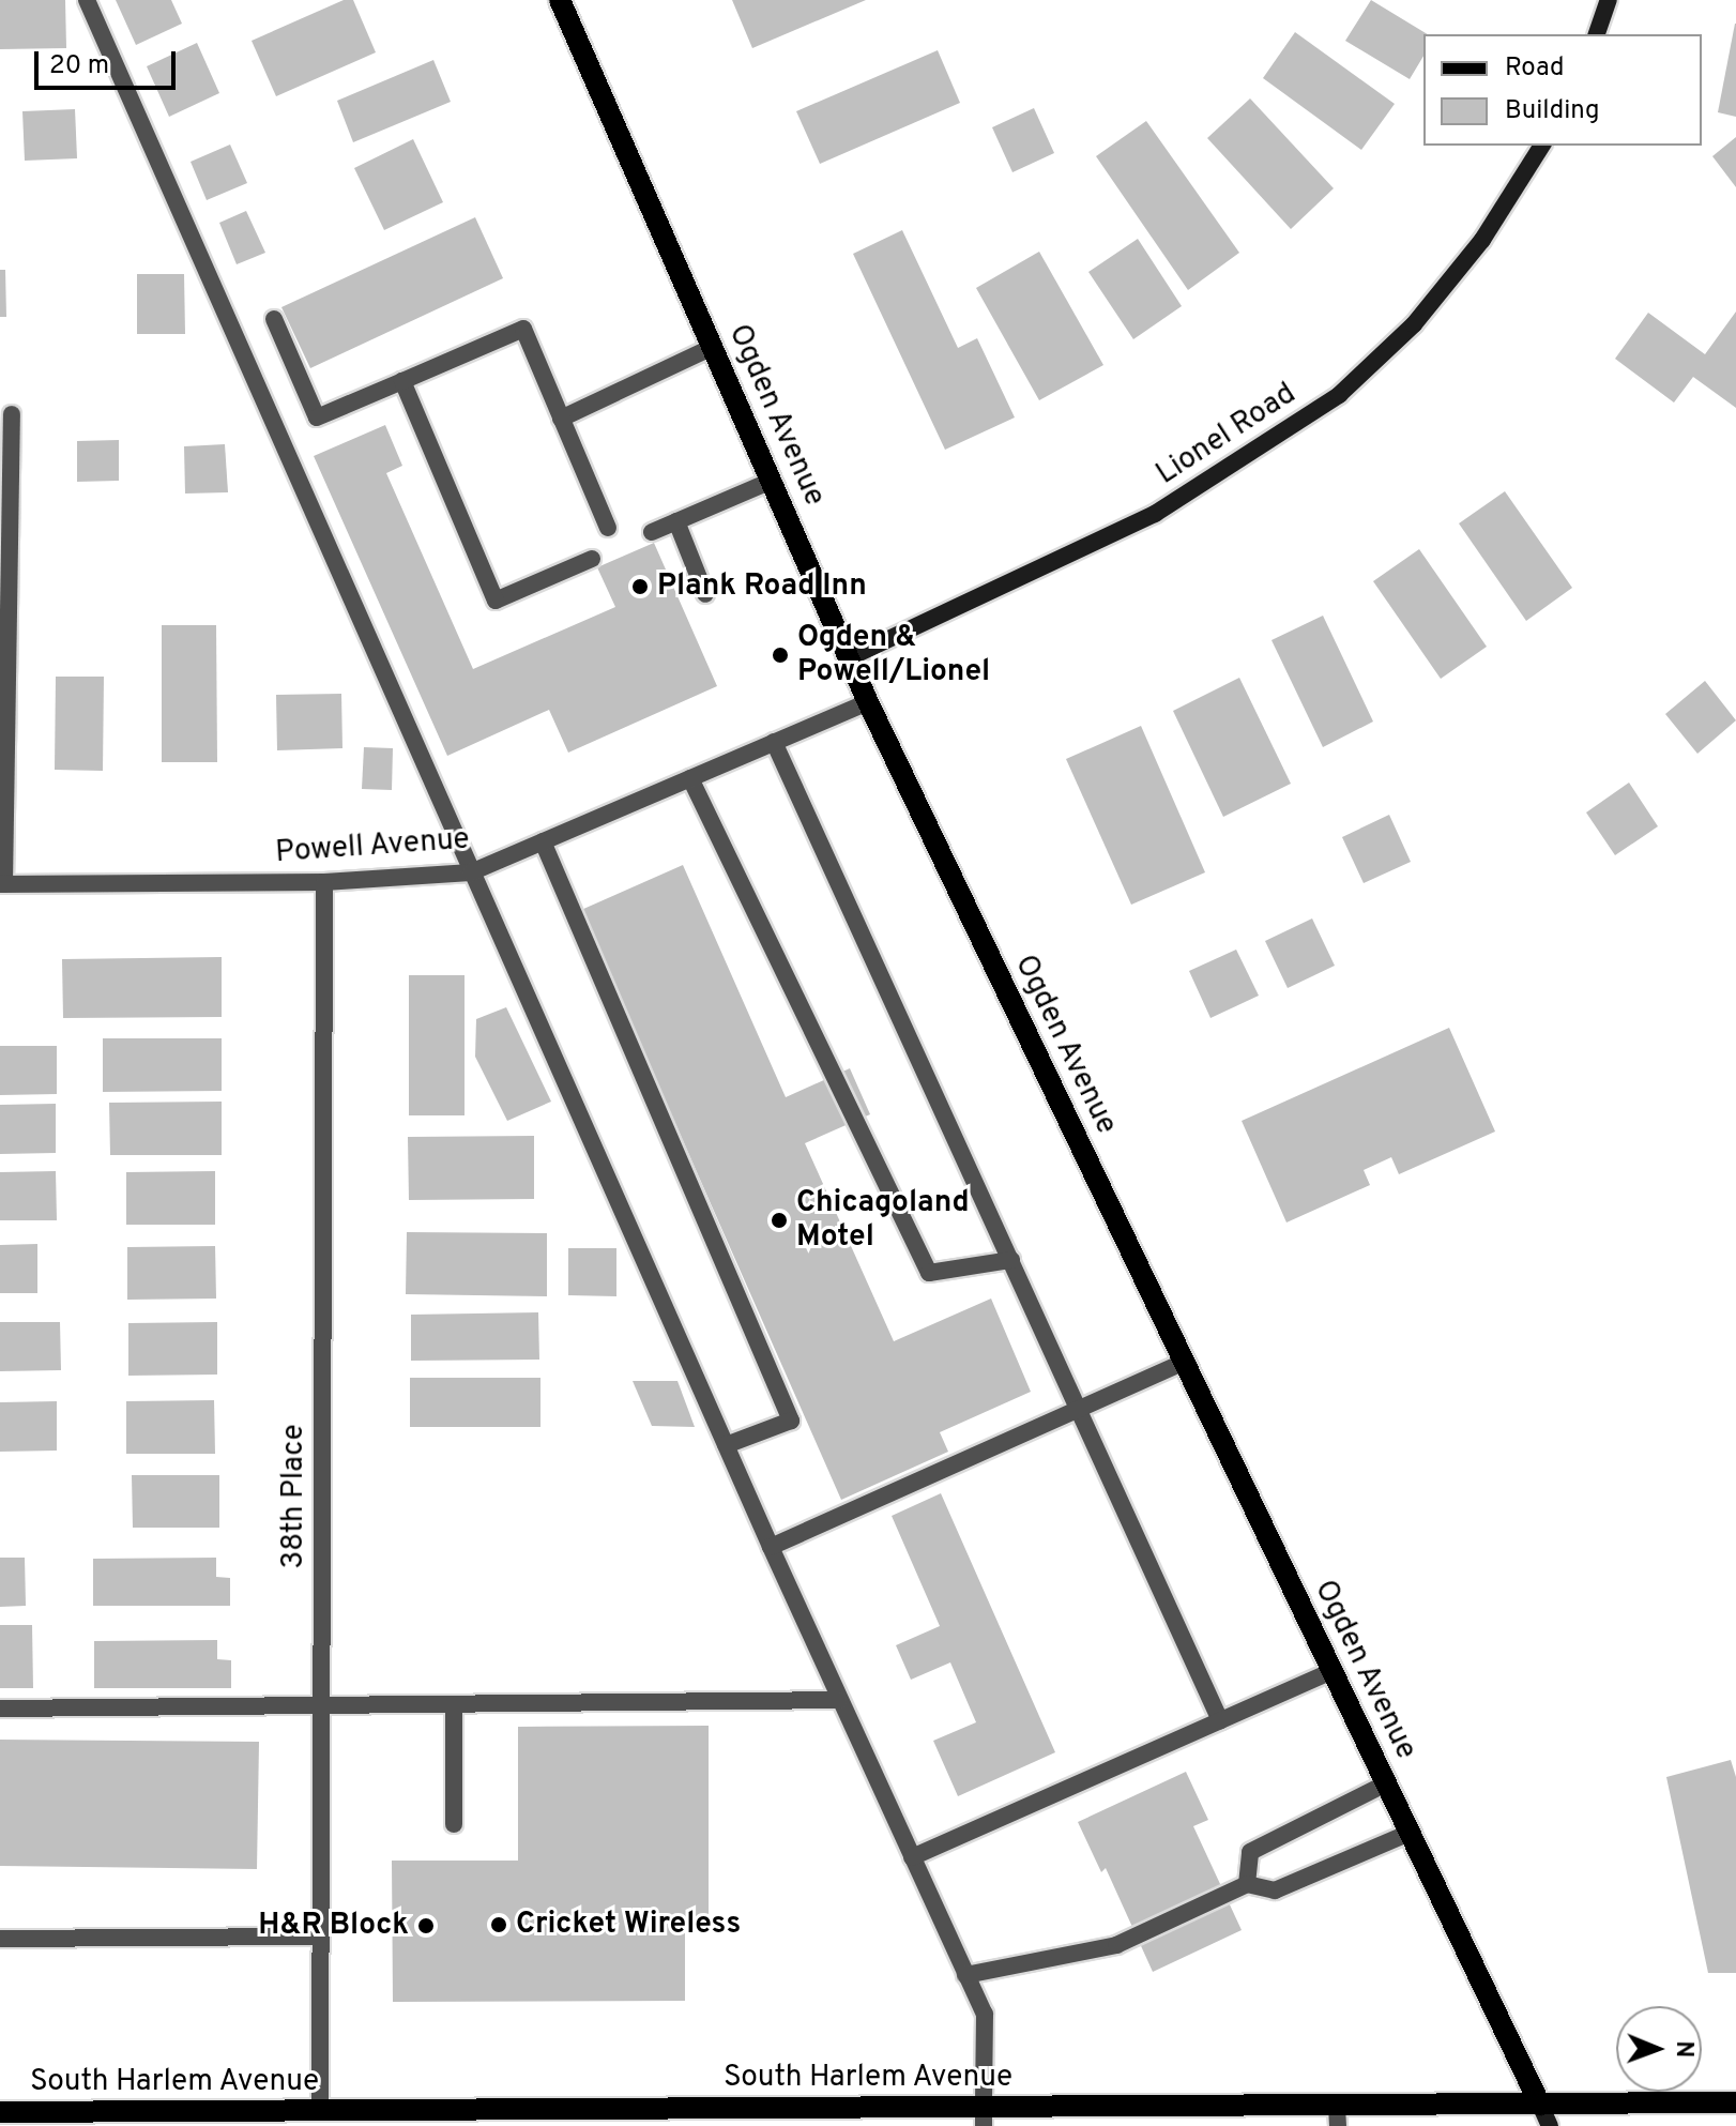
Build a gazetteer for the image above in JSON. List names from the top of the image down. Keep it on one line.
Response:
{"streets":{"main road":["Ogden Avenue","South Harlem Avenue"],"street":["Lionel Road","Powell Avenue","38th Place"]},"crossings":[["Ogden Avenue","Lionel Road"],["Ogden Avenue","Powell Avenue"],["Ogden Avenue","South Harlem Avenue"],["Powell Avenue","38th Place"],["38th Place","South Harlem Avenue"]],"places":["Plank Road Inn","Ogden & Powell/Lionel","Chicagoland Motel","Cricket Wireless","H&R Block"],"legend":["Road","Building"],"scale_bar":"20 m","north":"right"}
